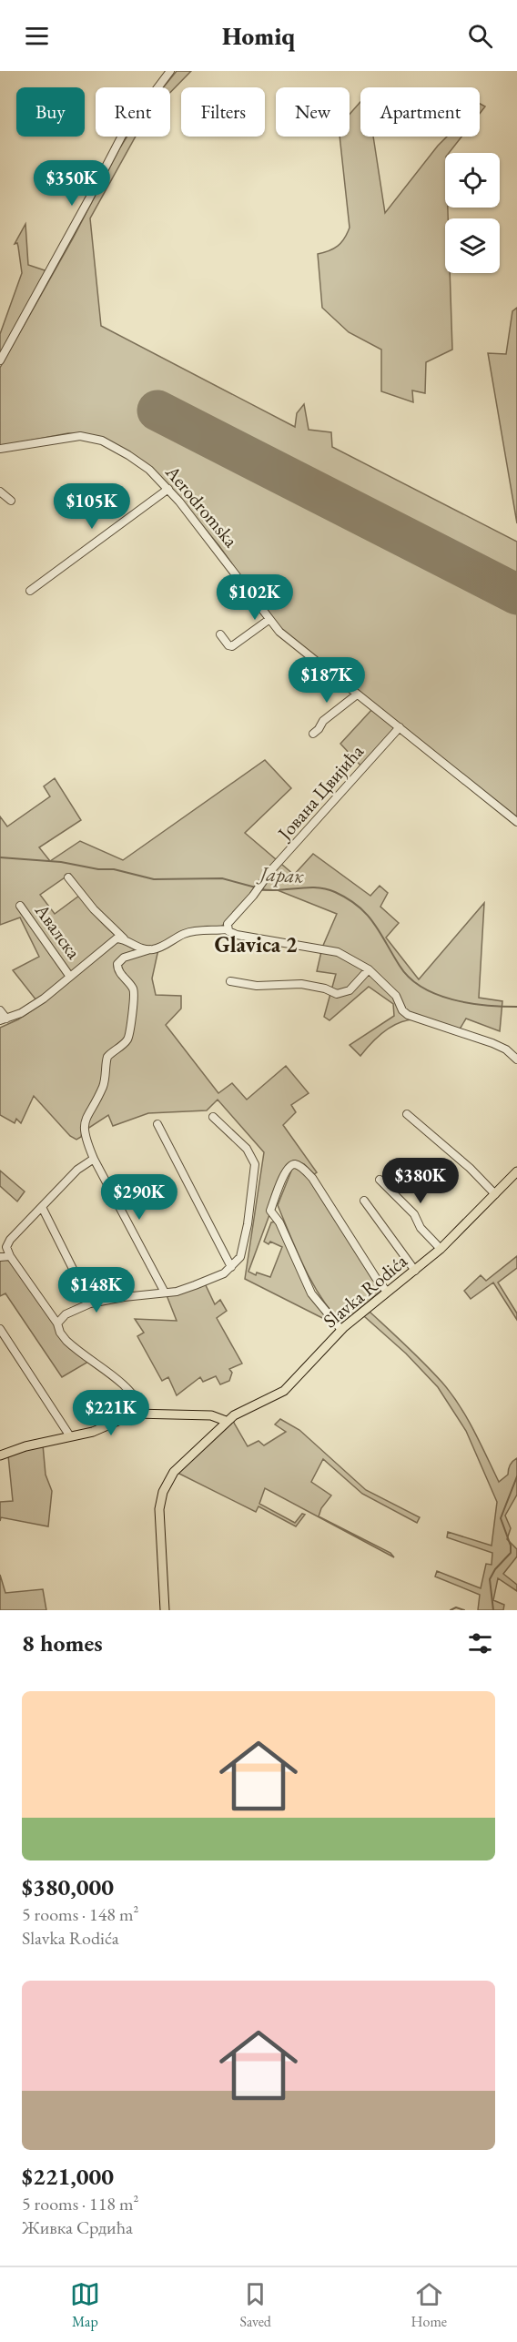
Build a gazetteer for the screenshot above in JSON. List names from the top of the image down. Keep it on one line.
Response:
{"streets":{"main road":["Slavka Rodića"],"street":["Aerodromska","Јована Цвијића","Авалска"]},"crossings":[["Aerodromska","Јована Цвијића"]],"districts":["Glavica 2"],"water":["Јарак"],"page":{"header":"Homiq","chip":["Buy","Rent","Filters","New","Apartment"],"price":["$350K","$105K","$102K","$187K","$380K","$290K","$148K","$221K"],"heading":"8 homes","list":[{"name":"$380,000","note":"5 rooms · 148 m² · Slavka Rodića"},{"name":"$221,000","note":"5 rooms · 118 m² · Живка Срдића"}],"tabs":["Map","Saved","Home"]}}
